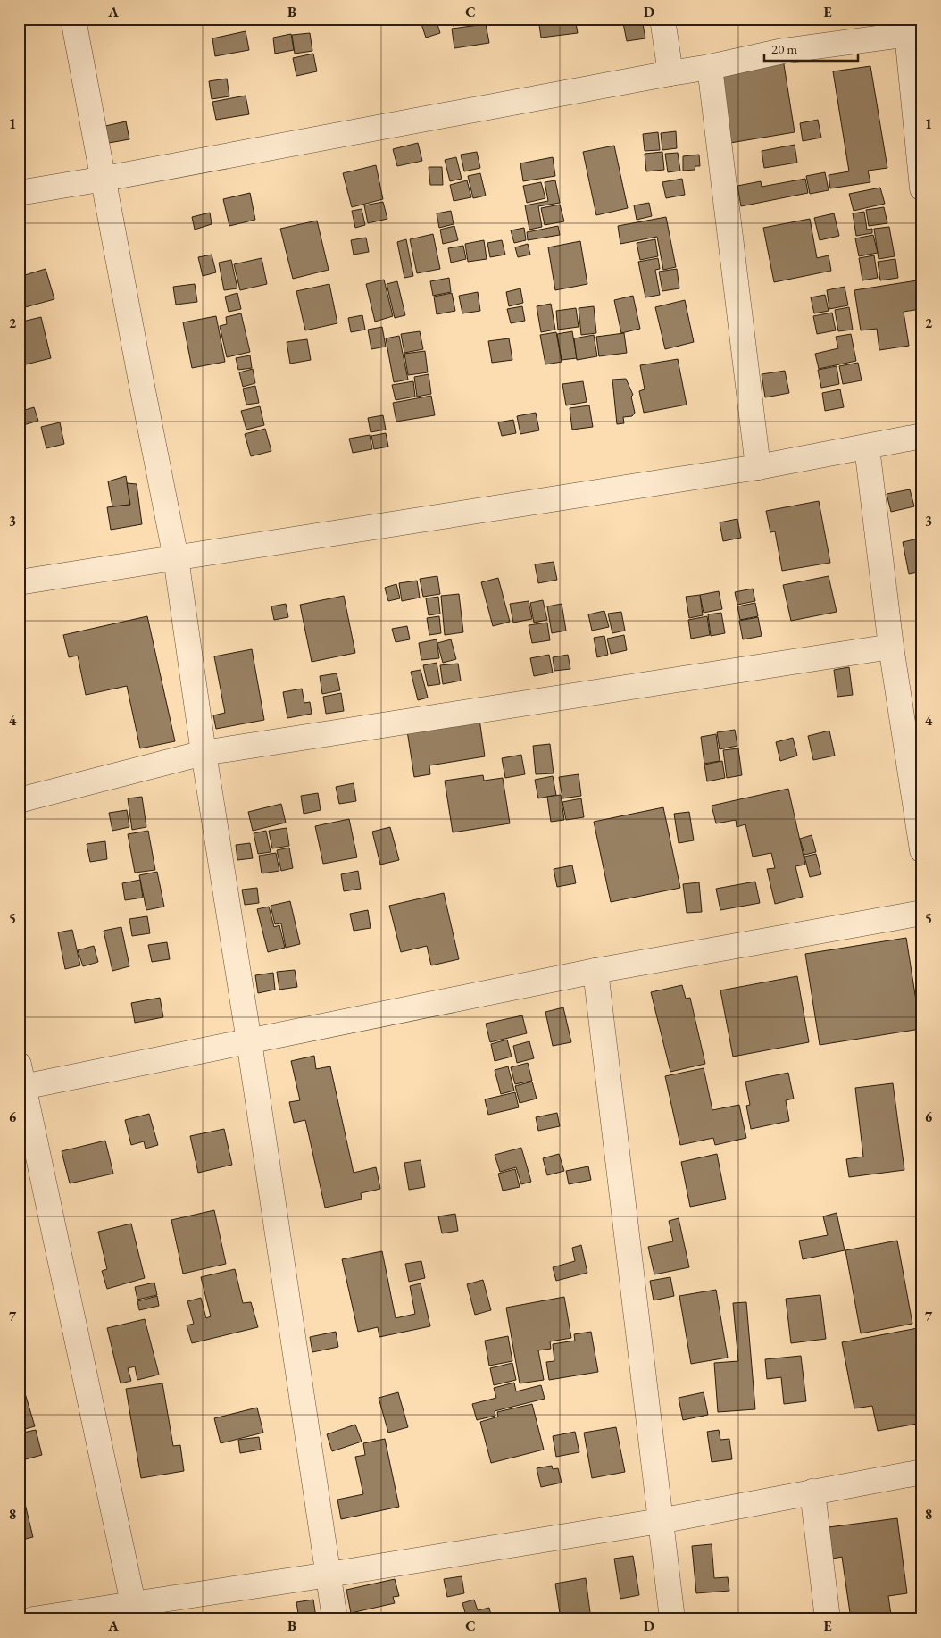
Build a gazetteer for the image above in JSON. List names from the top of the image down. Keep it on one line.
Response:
{"scale_bar":"20 m","grid":{"columns":["A","B","C","D","E"],"rows":["1","2","3","4","5","6","7","8"]}}
